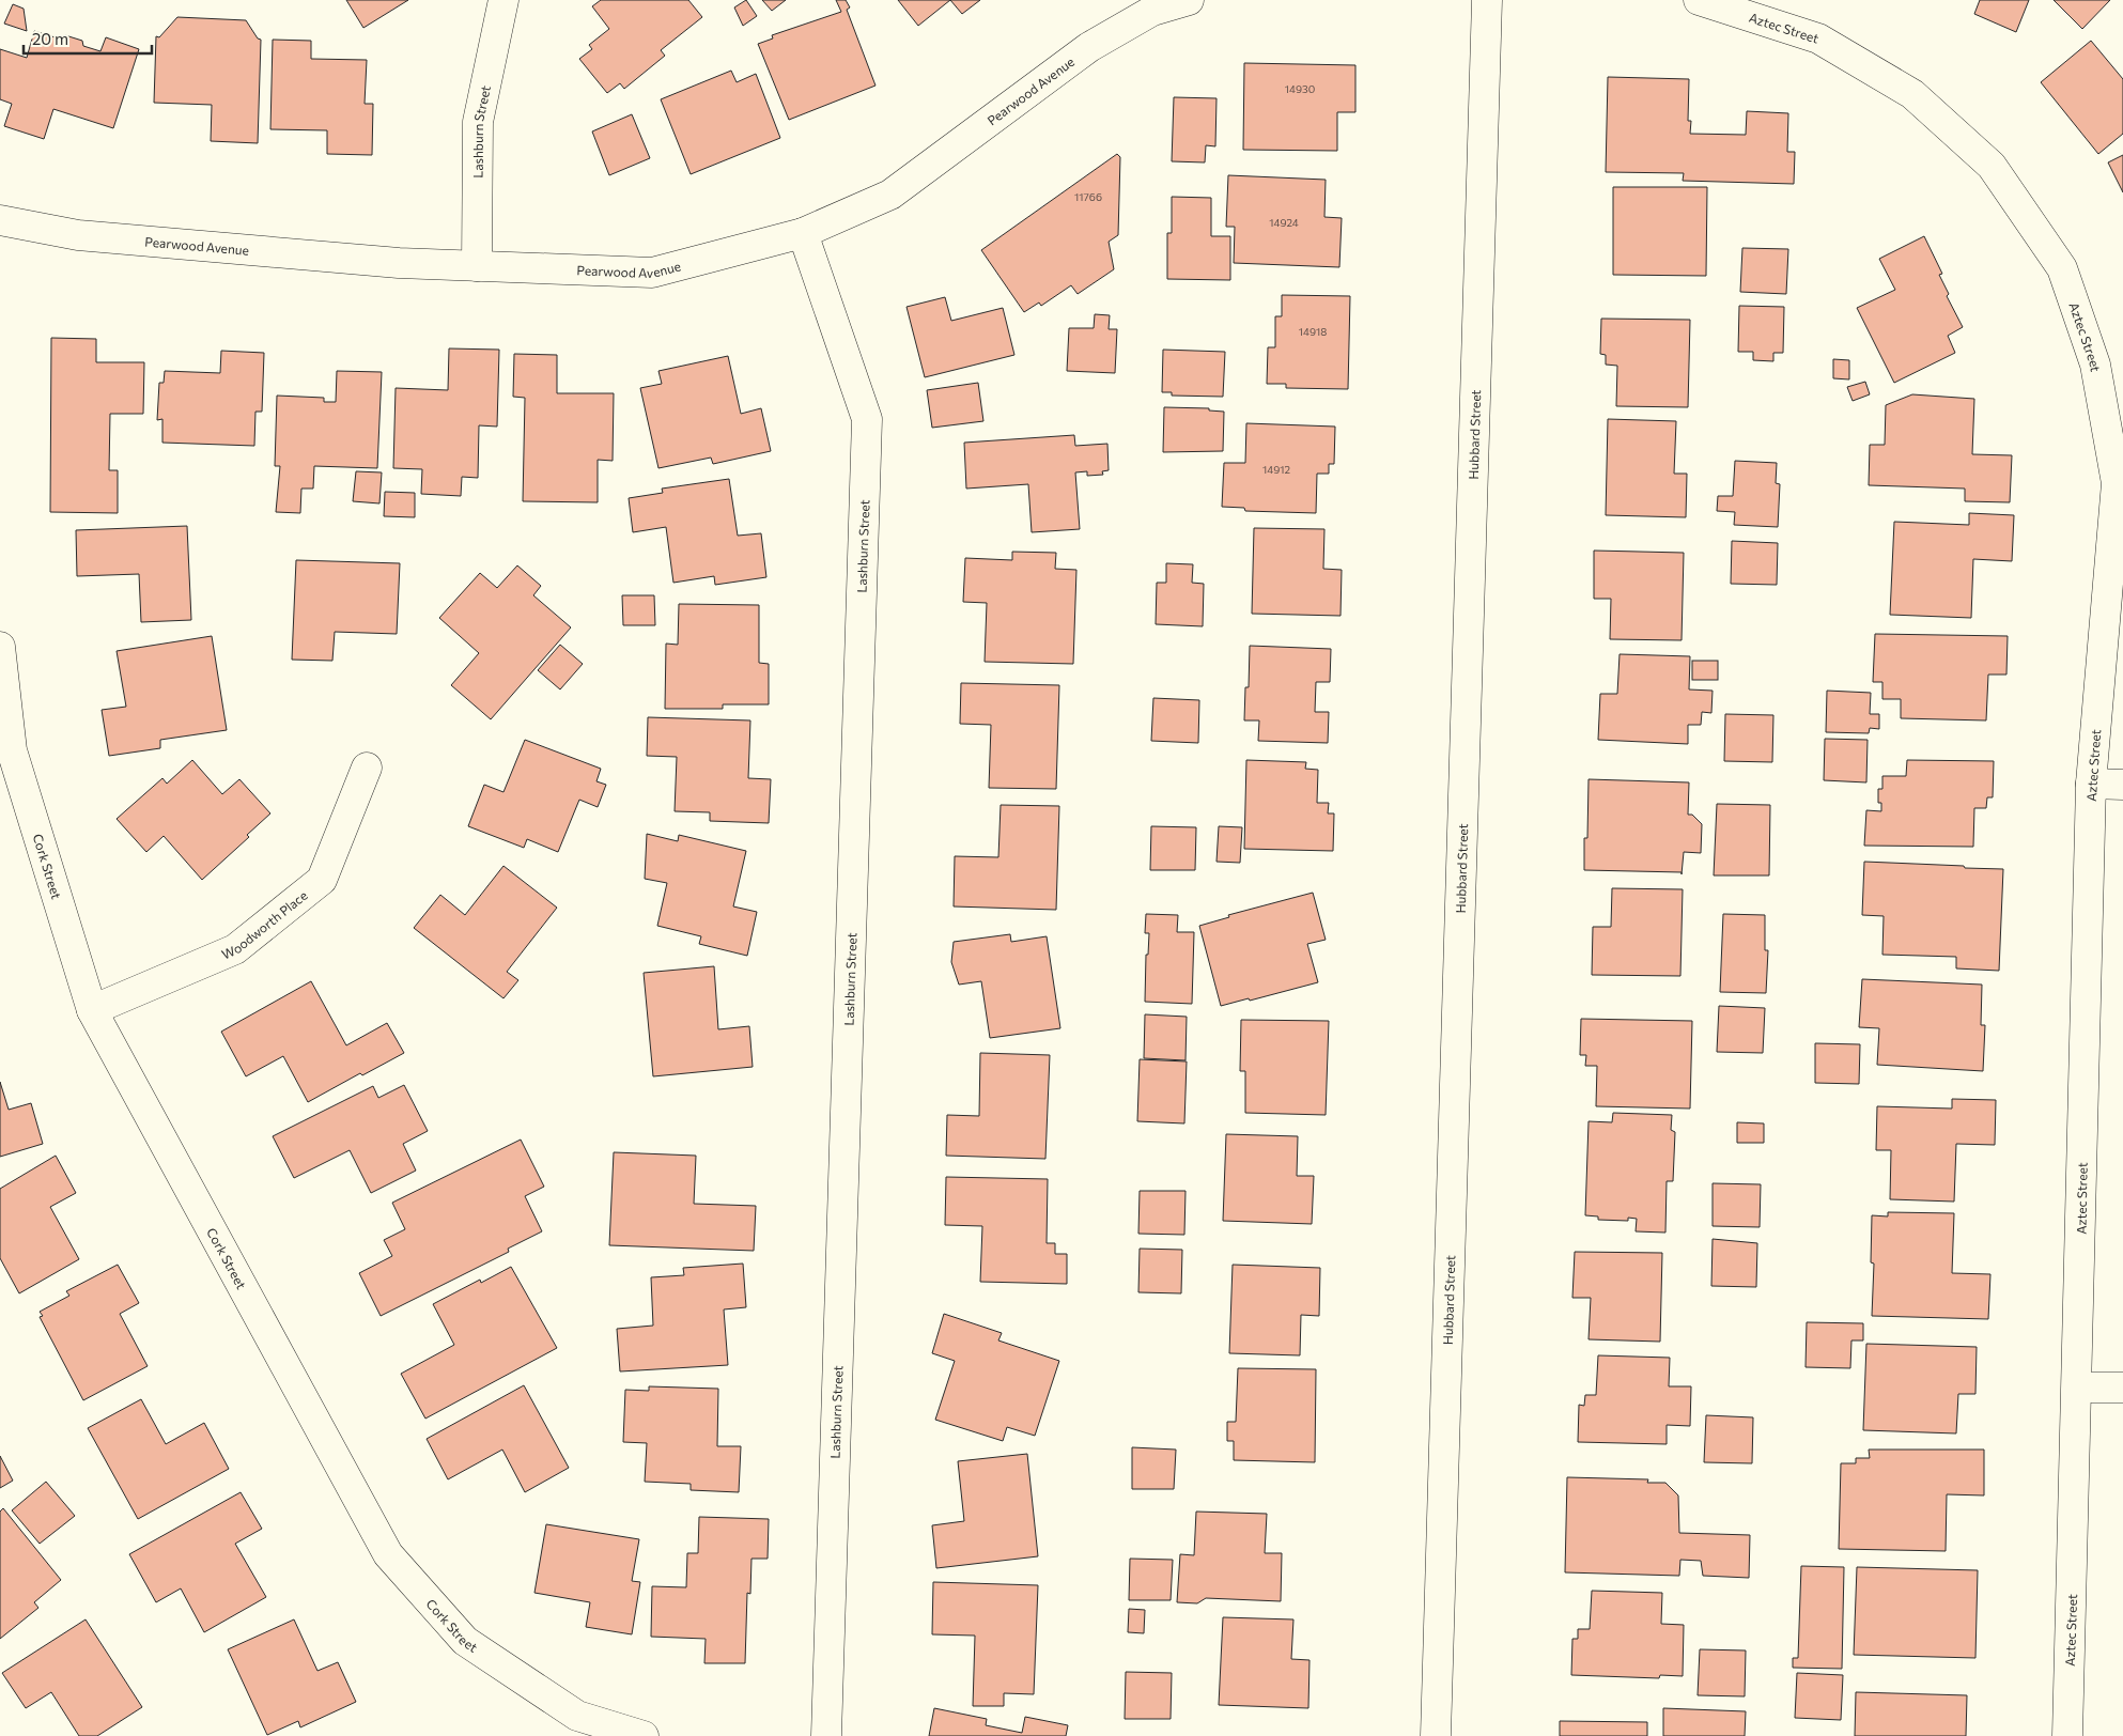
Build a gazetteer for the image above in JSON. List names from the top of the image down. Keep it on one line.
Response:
{"streets":{"street":["Aztec Street","Pearwood Avenue","Lashburn Street","Hubbard Street","Cork Street","Woodworth Place"]},"crossings":[["Pearwood Avenue","Lashburn Street"],["Cork Street","Woodworth Place"]],"house_numbers":["14930","11766","14924","14918","14912"],"scale_bar":"20 m"}
